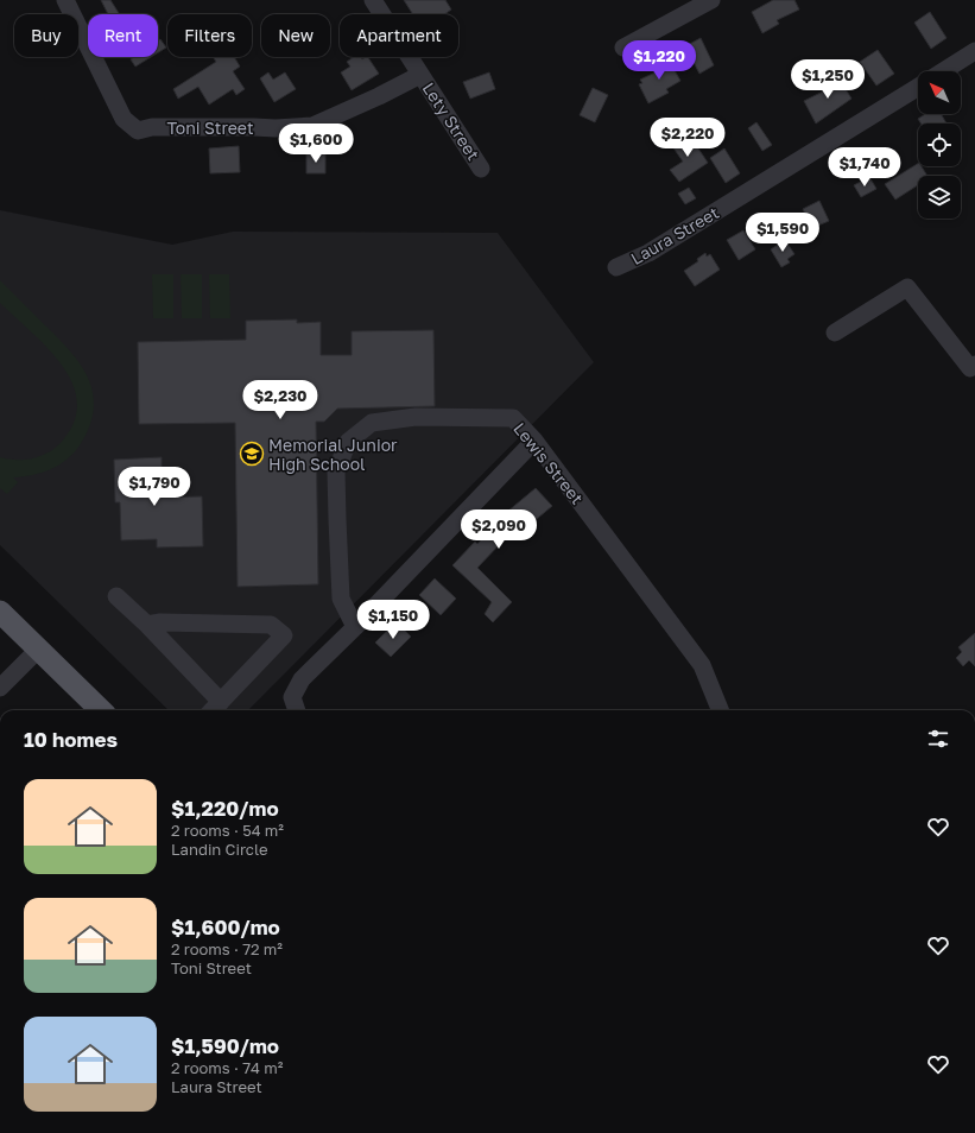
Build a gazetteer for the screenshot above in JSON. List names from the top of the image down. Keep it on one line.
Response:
{"streets":{"street":["Lety Street","Toni Street","Laura Street","Lewis Street"]},"crossings":[["Lety Street","Toni Street"]],"places":{"school or university":["Memorial Junior High School"]},"north":"top left","page":{"chip":["Buy","Rent","Filters","New","Apartment"],"price":["$1,220","$1,250","$2,220","$1,600","$1,740","$1,590","$2,230","$1,790","$2,090","$1,150"],"heading":"10 homes","list":[{"name":"$1,220/mo","note":"2 rooms · 54 m² · Landin Circle"},{"name":"$1,600/mo","note":"2 rooms · 72 m² · Toni Street"},{"name":"$1,590/mo","note":"2 rooms · 74 m² · Laura Street"}]}}
